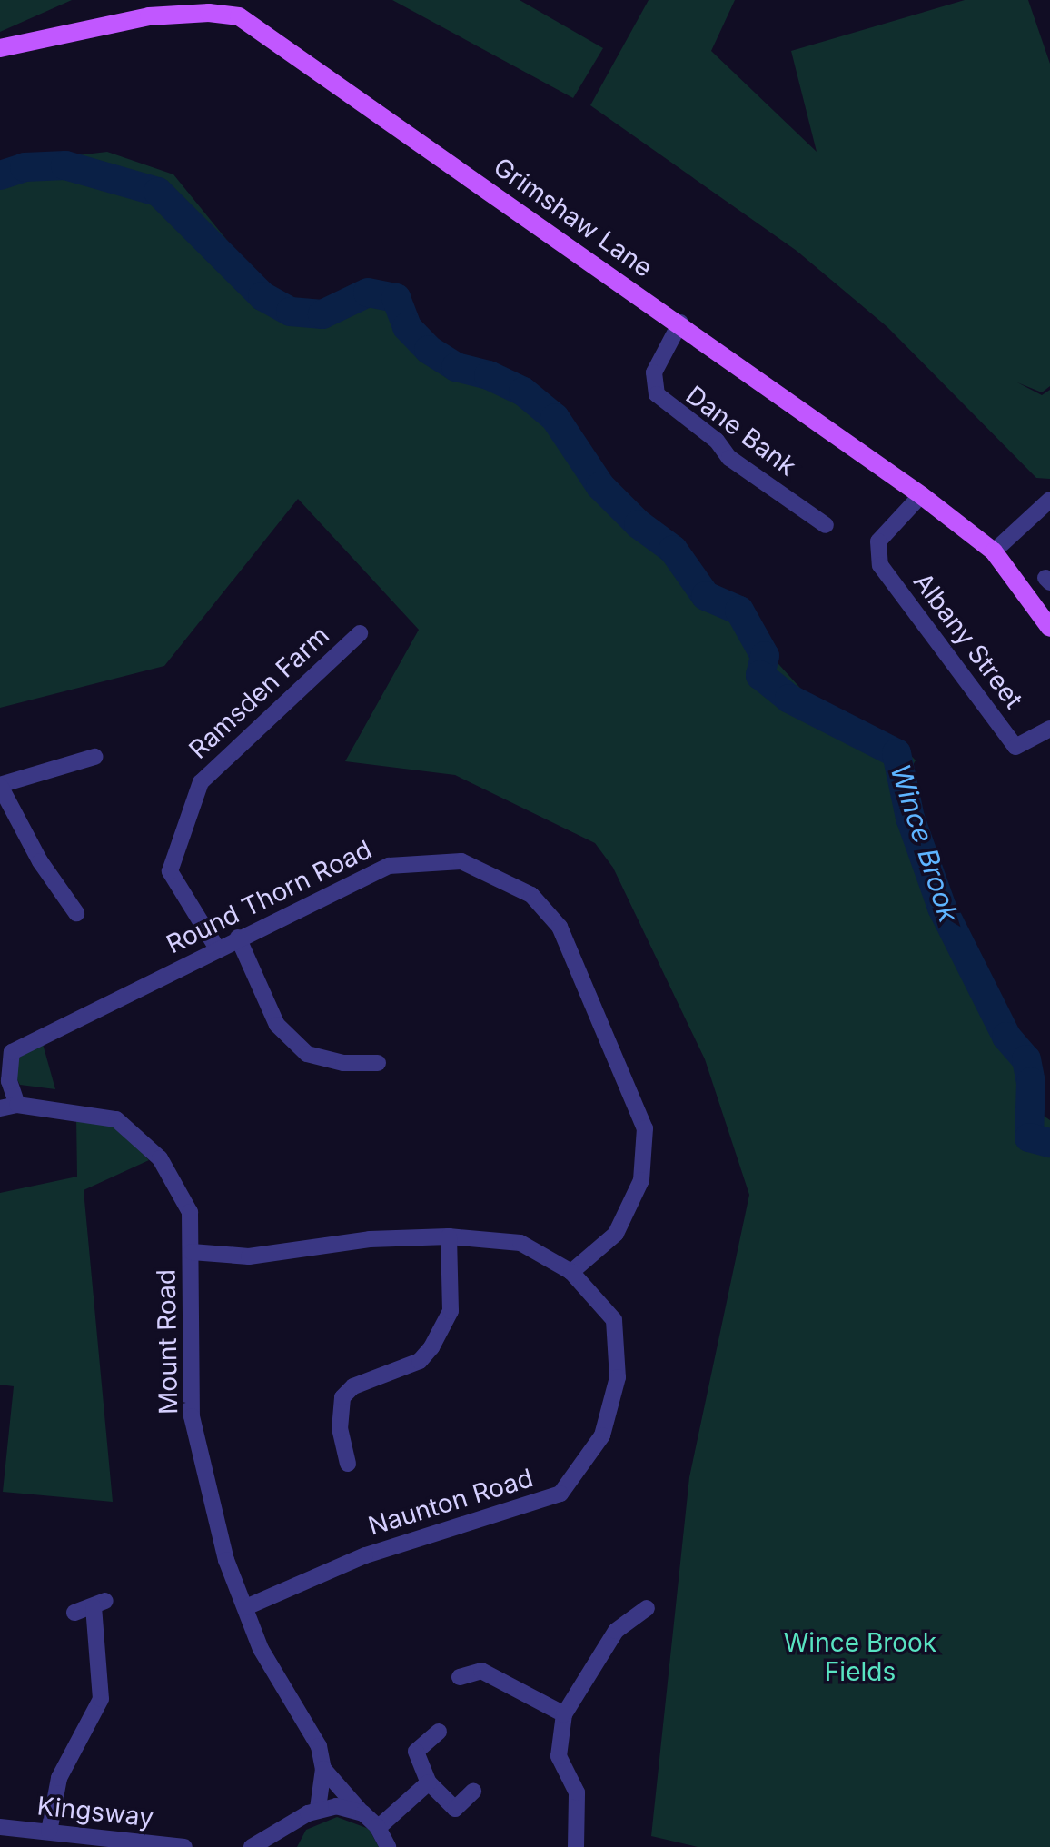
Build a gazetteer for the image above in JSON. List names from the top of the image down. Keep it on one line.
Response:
{"streets":{"main road":["Grimshaw Lane"],"street":["Dane Bank","Albany Street","Ramsden Farm","Round Thorn Road","Mount Road","Naunton Road","Kingsway"]},"crossings":[["Grimshaw Lane","Dane Bank"],["Grimshaw Lane","Albany Street"],["Ramsden Farm","Round Thorn Road"],["Round Thorn Road","Mount Road"],["Round Thorn Road","Naunton Road"],["Mount Road","Naunton Road"]],"water":["Wince Brook"],"parks":["Wince Brook Fields"]}
